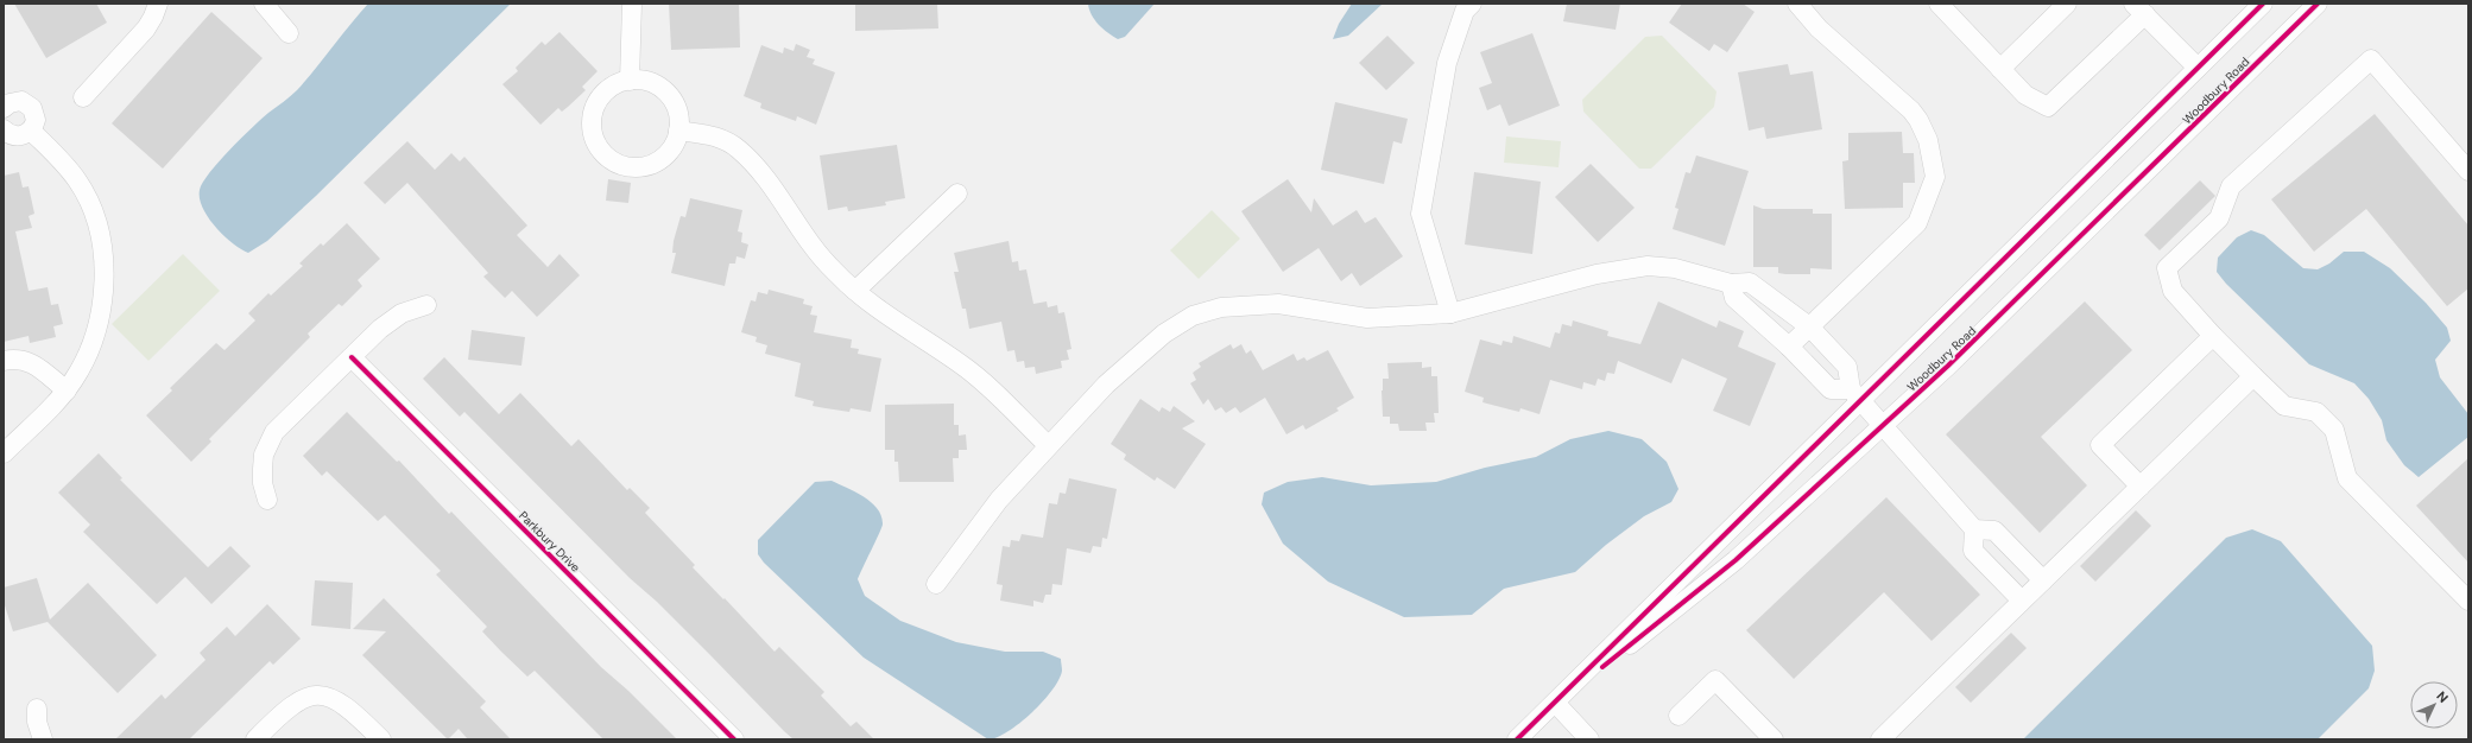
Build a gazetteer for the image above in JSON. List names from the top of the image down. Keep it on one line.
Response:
{"streets":{"street":["Woodbury Road","Parkbury Drive"]},"north":"top right"}
